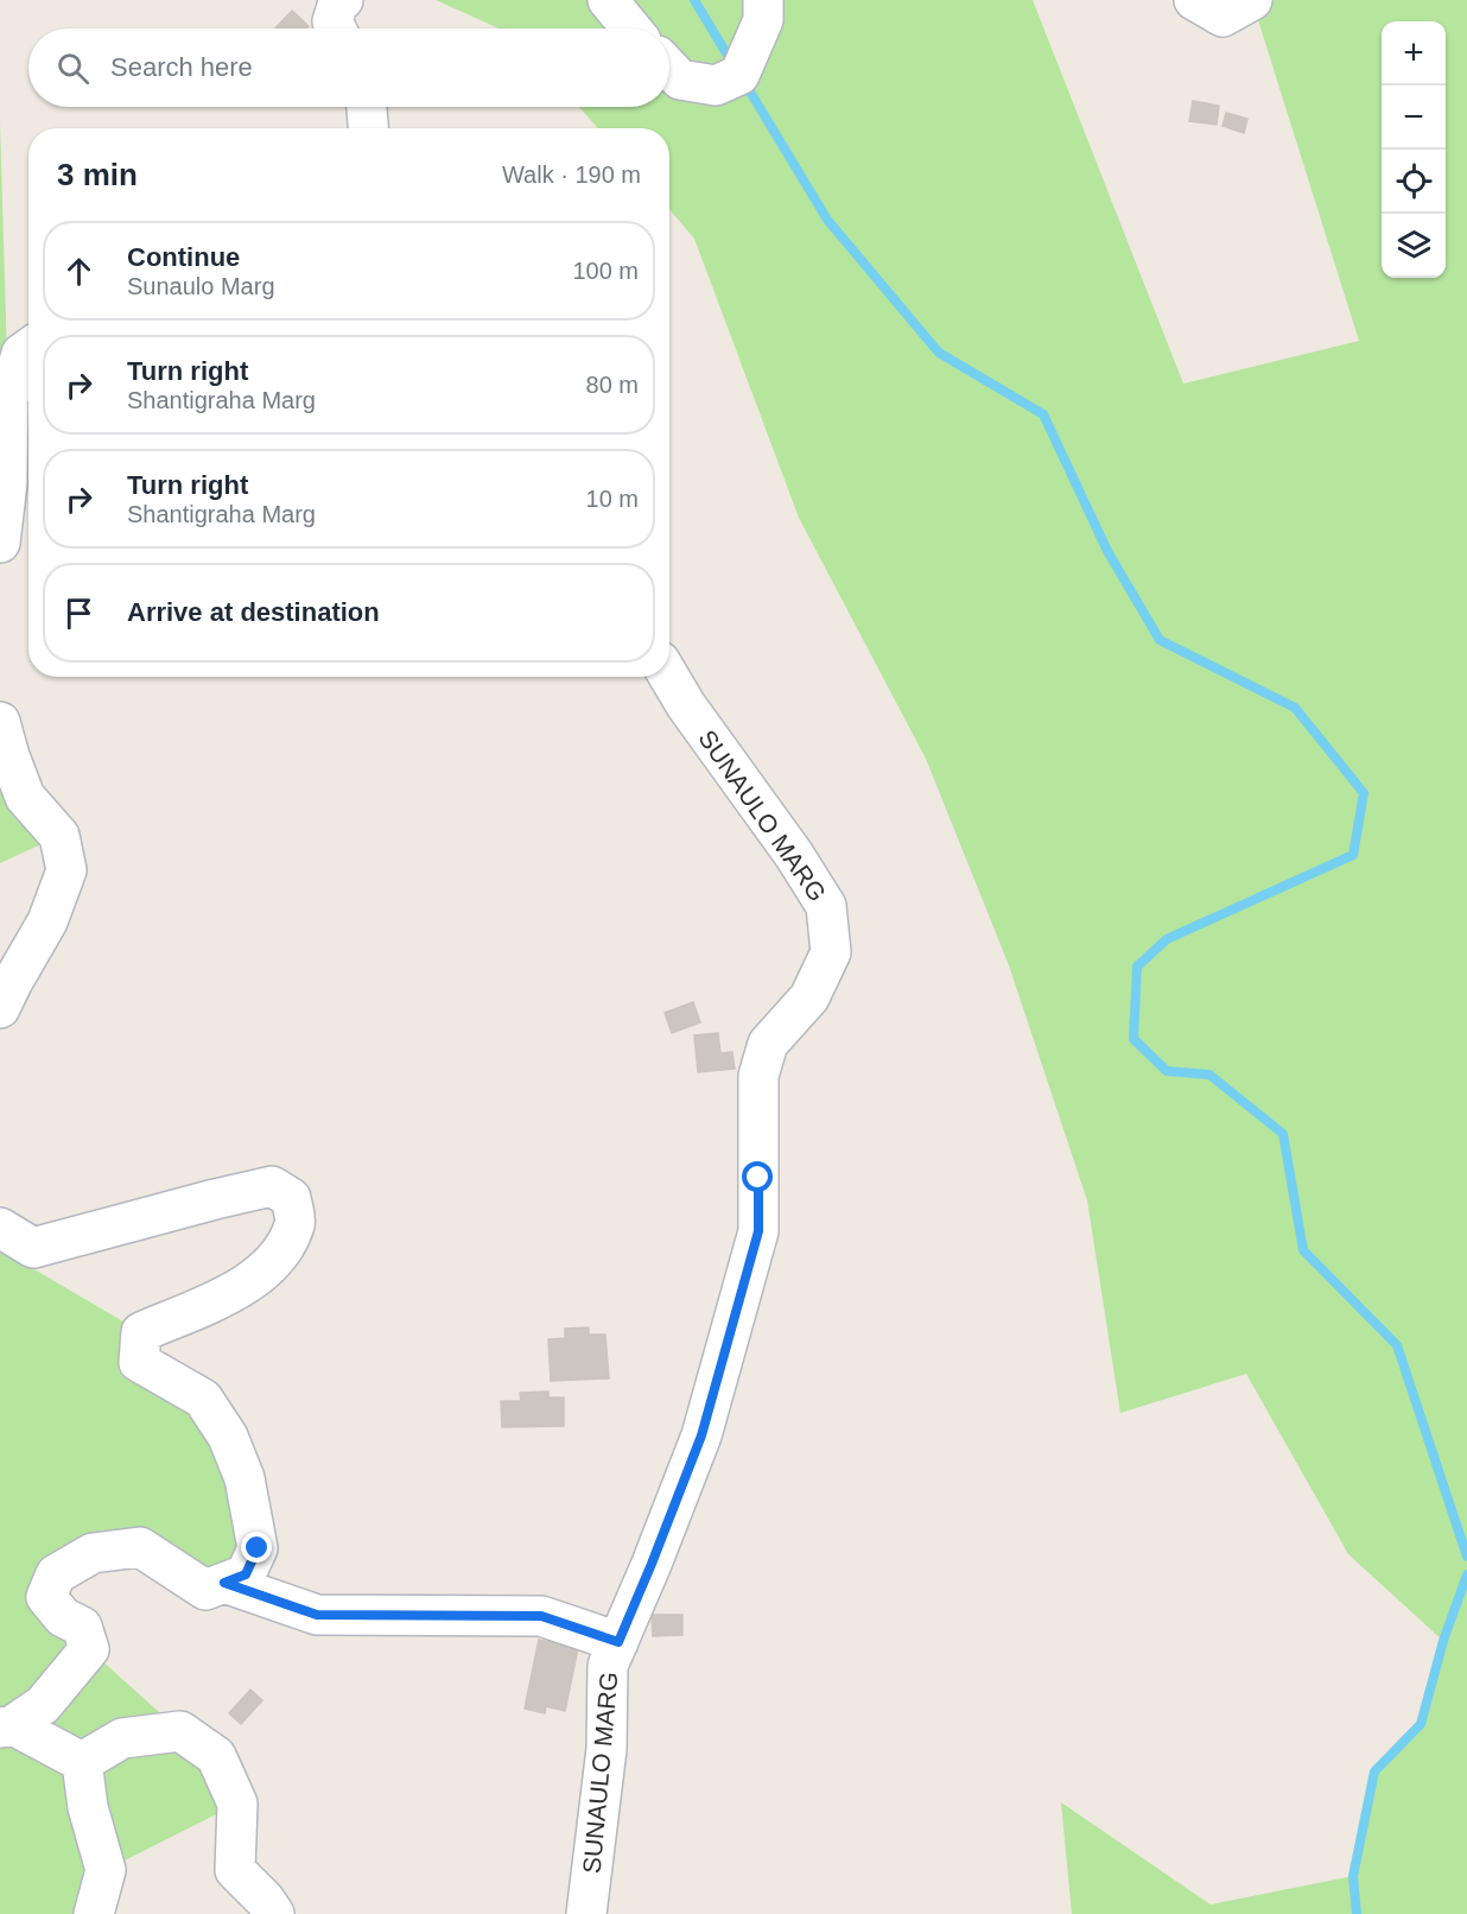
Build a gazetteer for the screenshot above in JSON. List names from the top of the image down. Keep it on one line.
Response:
{"streets":{"street":["SUNAULO MARG"]},"page":{"map_buttons":["+","−"],"search":"Search here","heading":["3 min","Walk · 190 m"],"list":[["Continue","Sunaulo Marg","100 m"],["Turn right","Shantigraha Marg","80 m"],["Turn right","Shantigraha Marg","10 m"],"Arrive at destination"]}}
